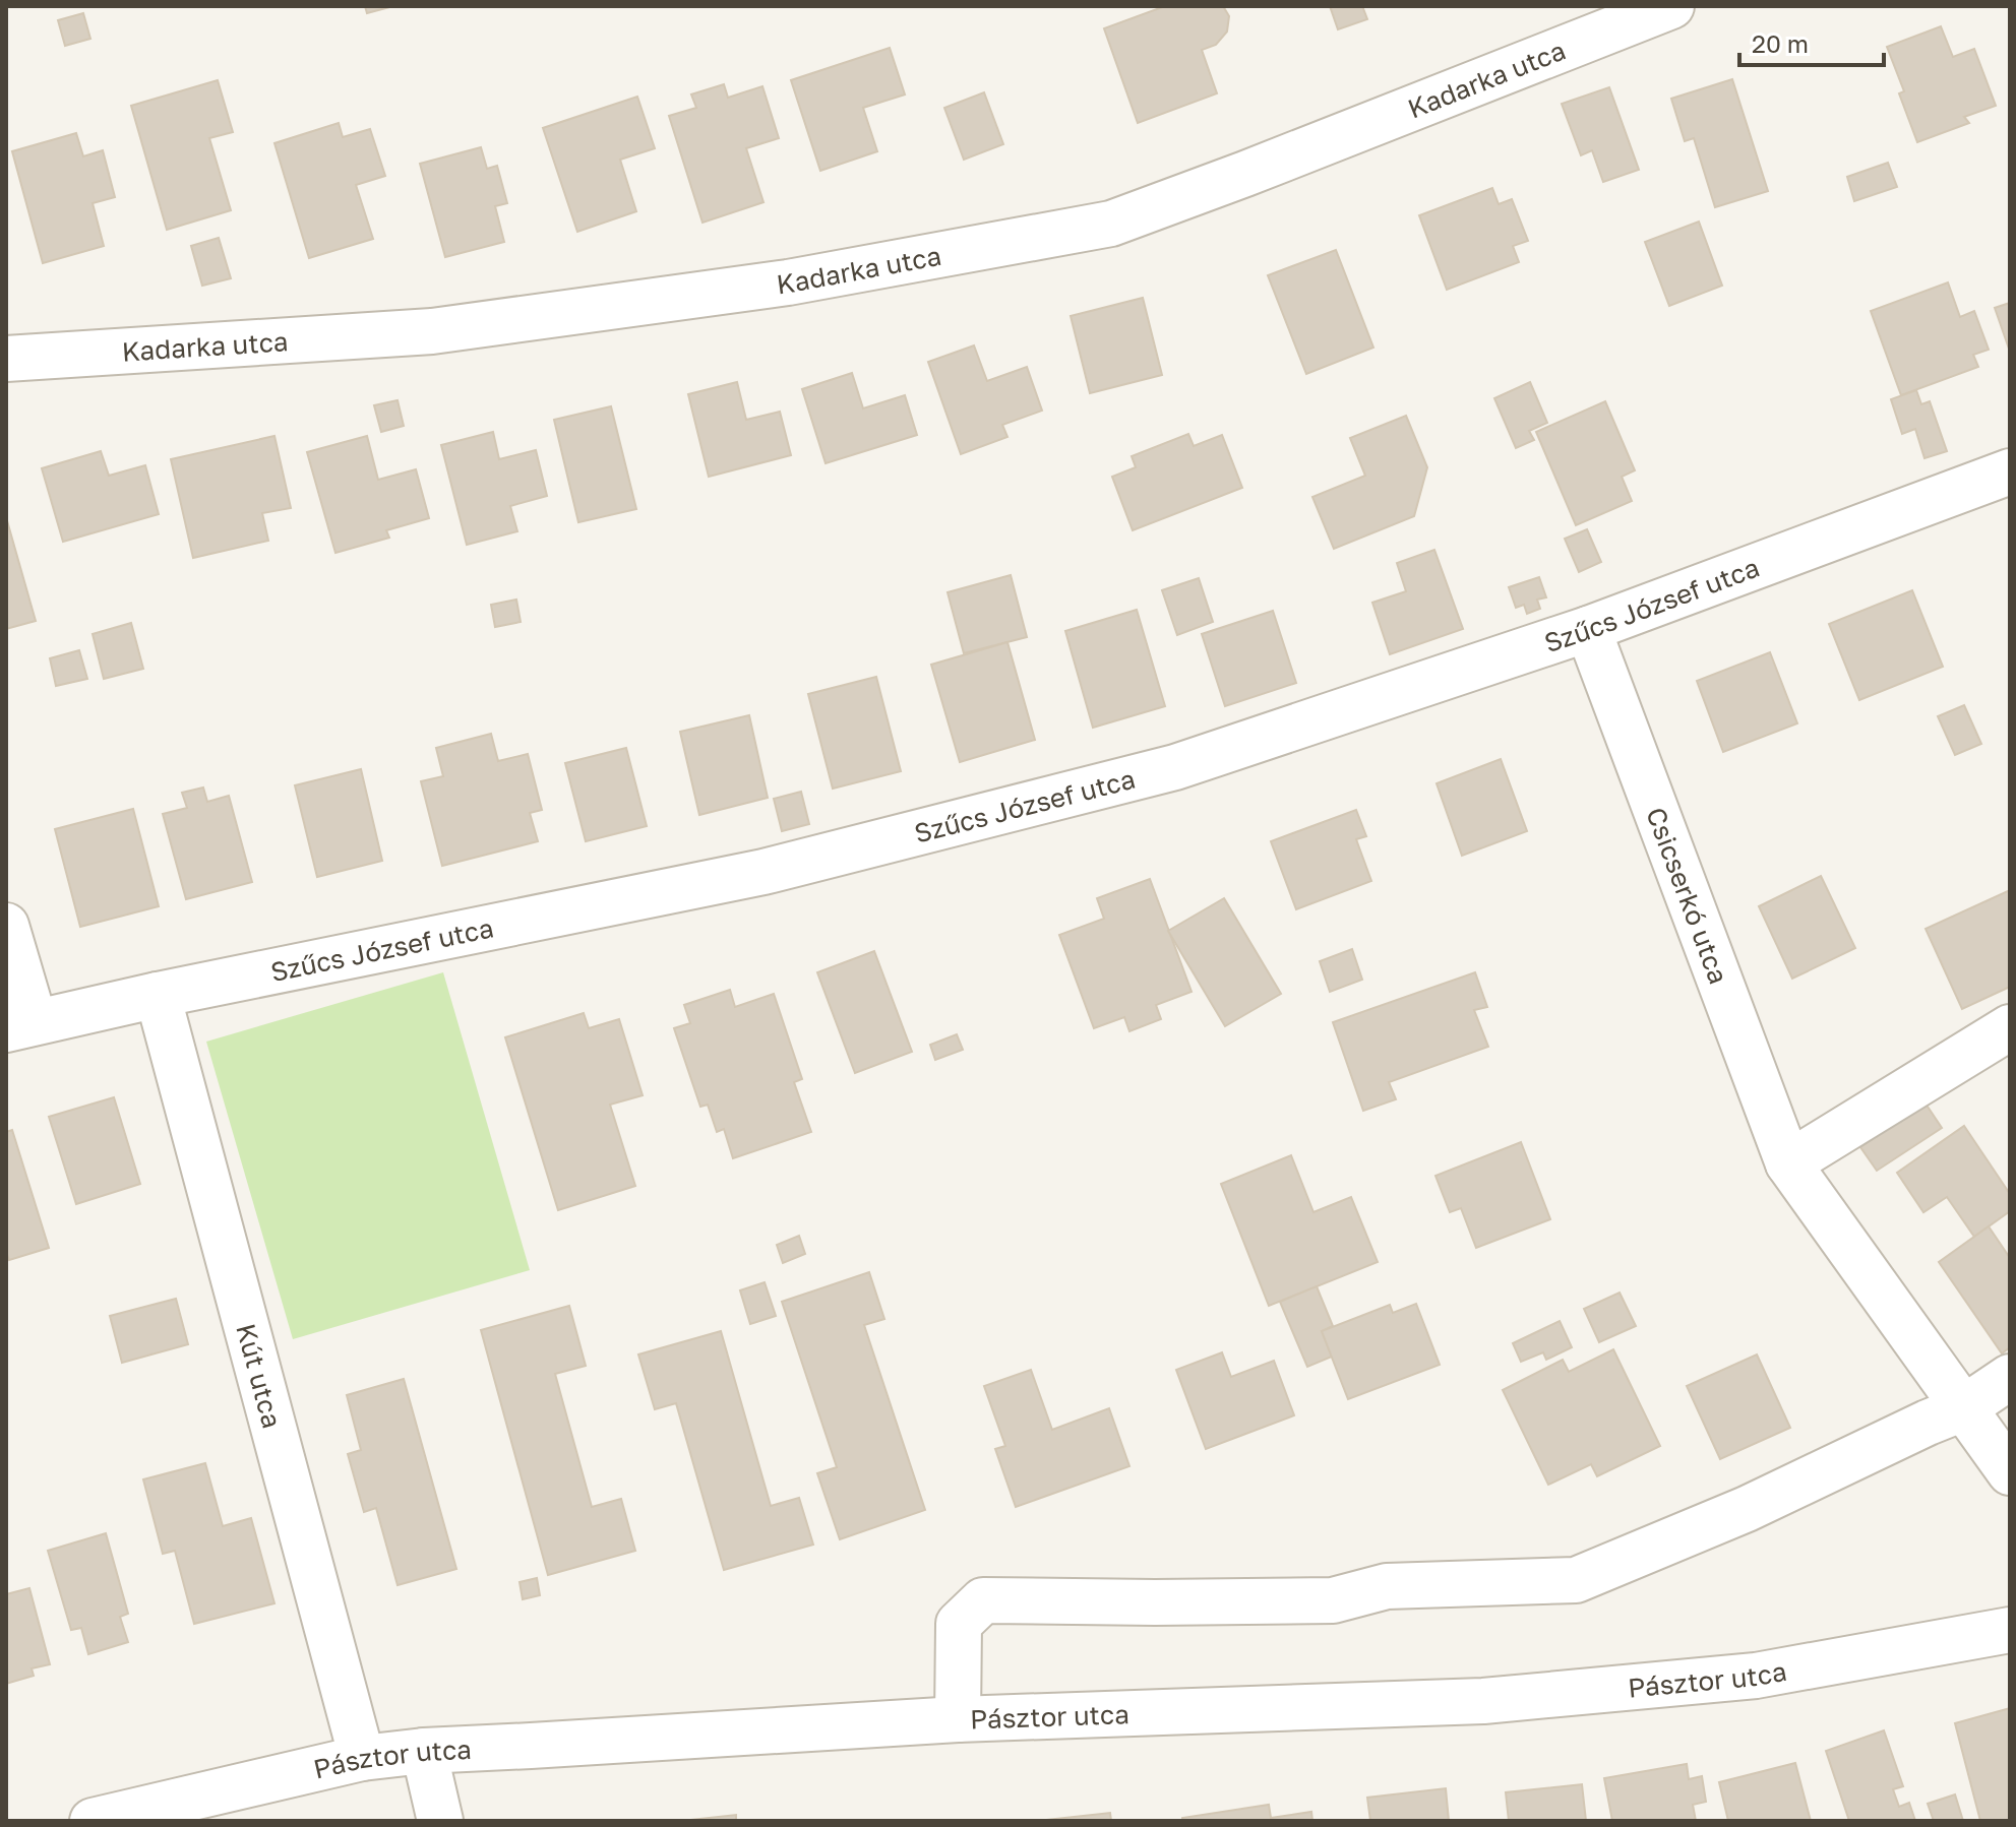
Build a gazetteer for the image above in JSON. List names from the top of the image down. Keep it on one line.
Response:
{"streets":{"street":["Kadarka utca","Szűcs József utca","Csicserkó utca","Kút utca","Pásztor utca"]},"crossings":[["Szűcs József utca","Csicserkó utca"],["Szűcs József utca","Kút utca"],["Kút utca","Pásztor utca"]],"scale_bar":"20 m"}
